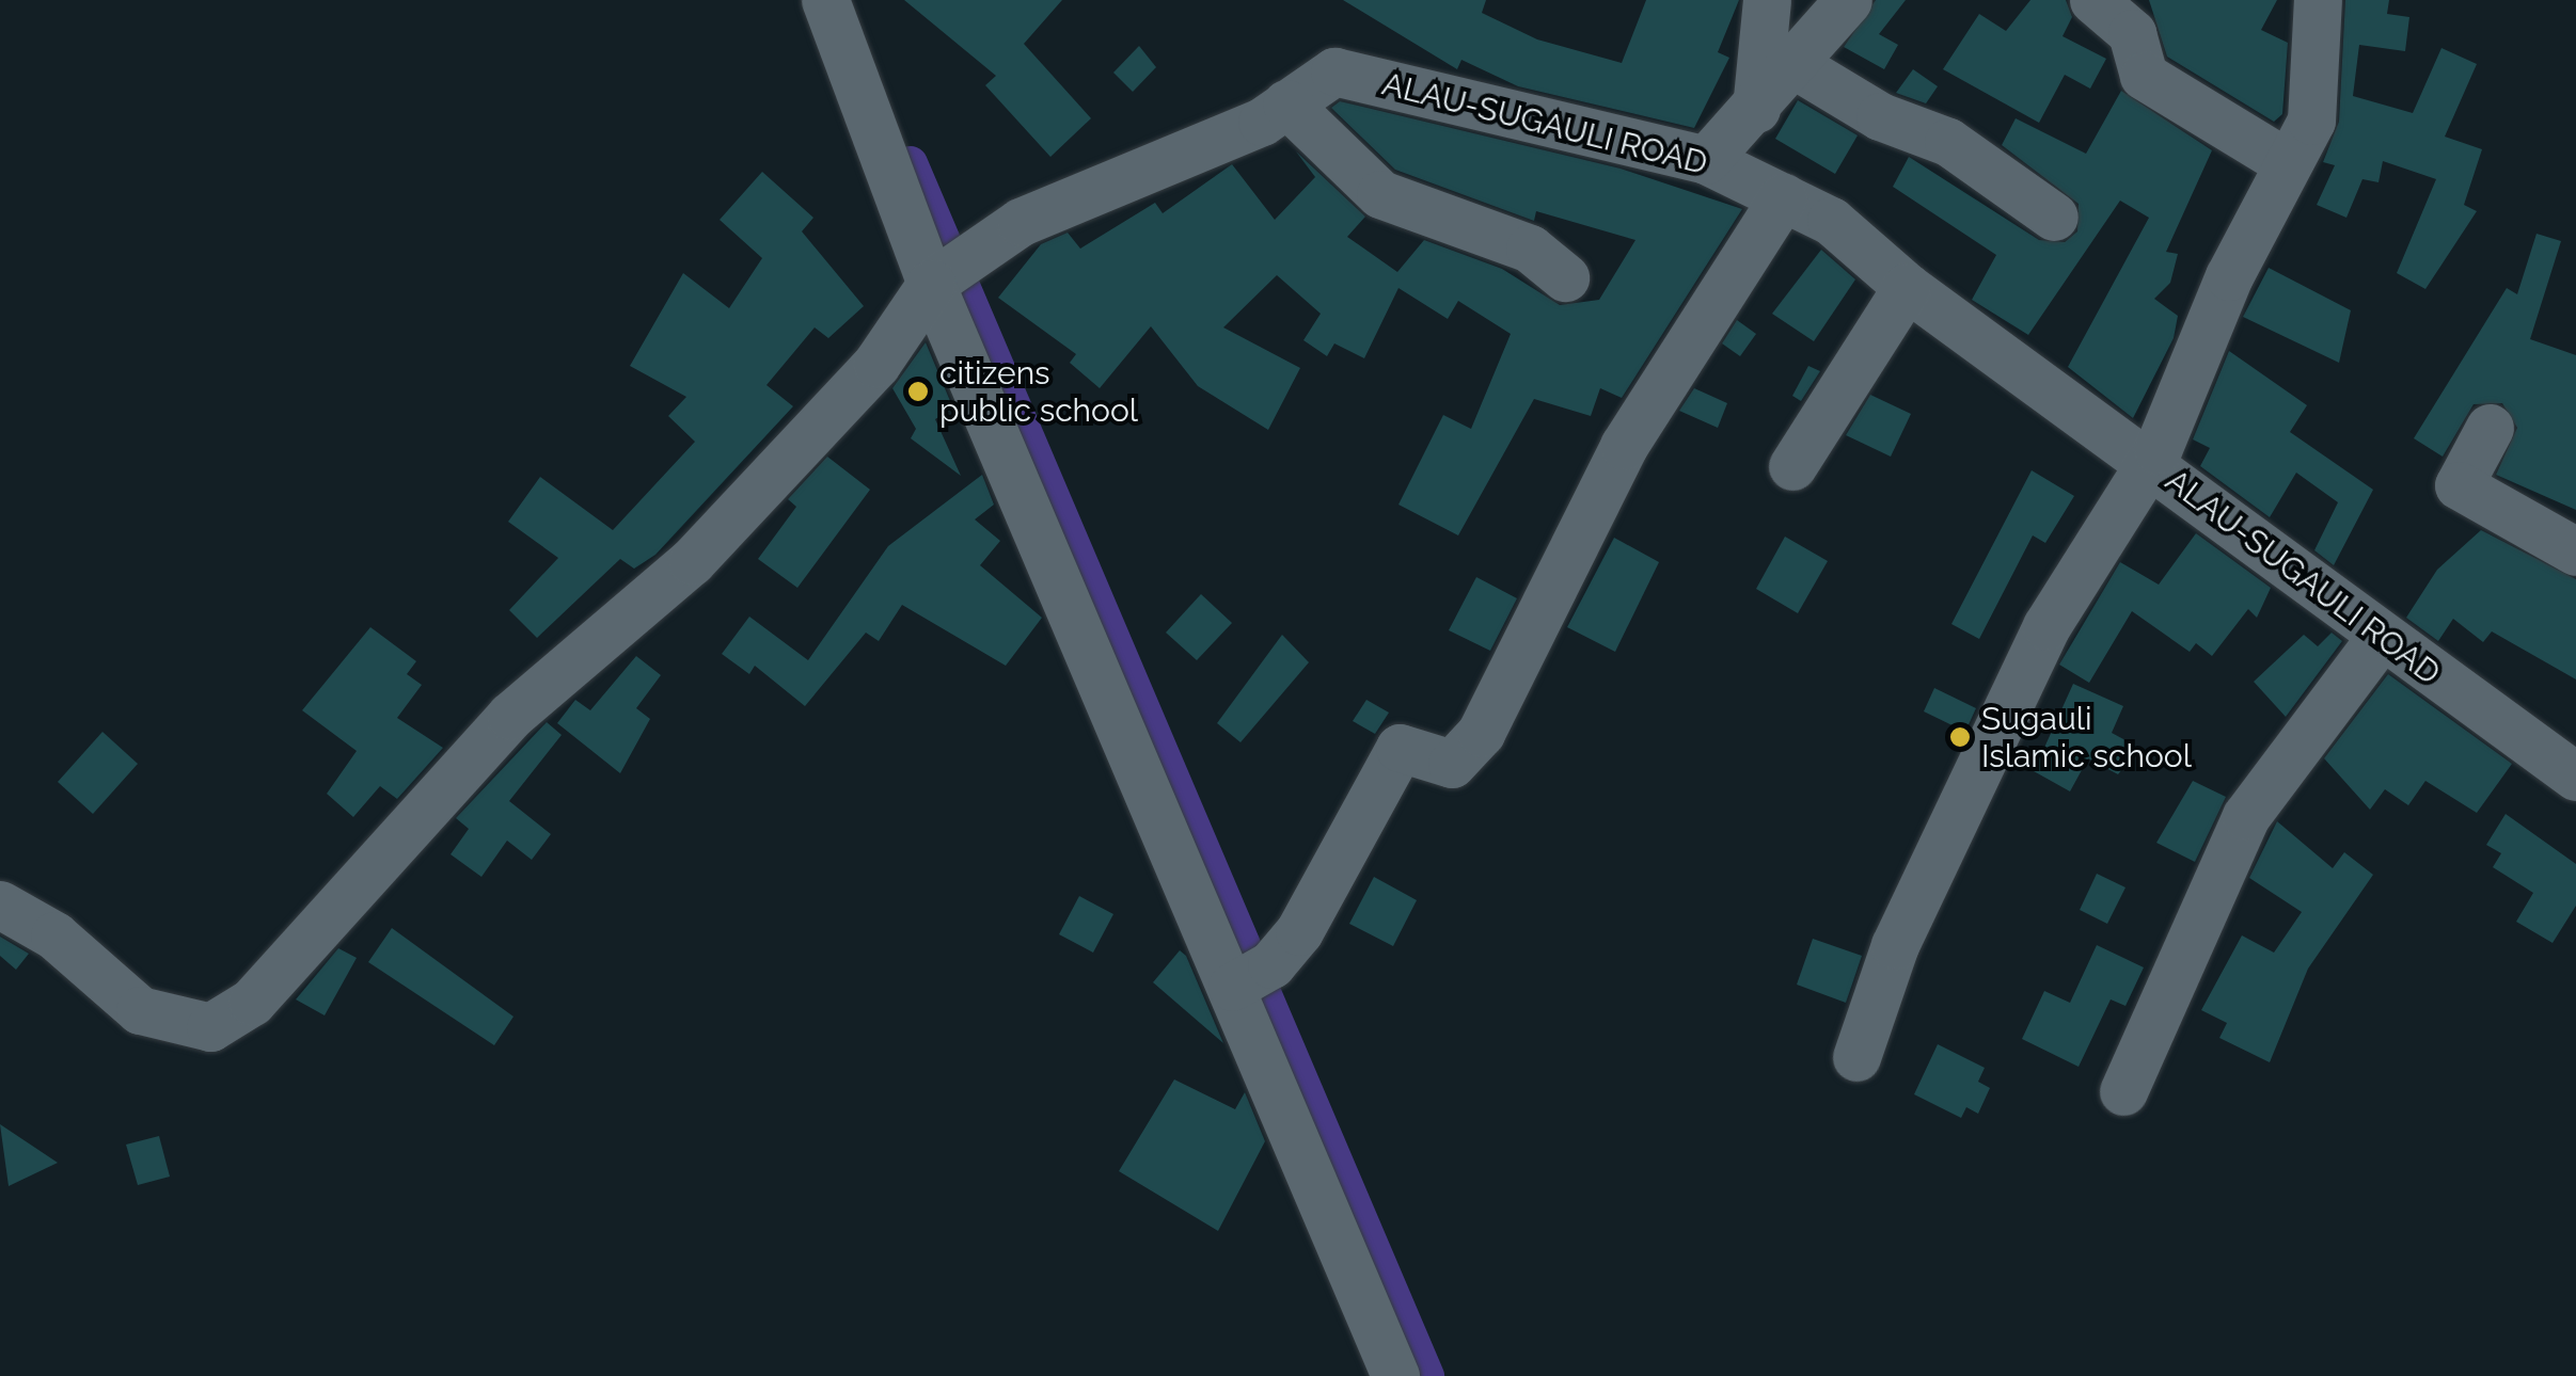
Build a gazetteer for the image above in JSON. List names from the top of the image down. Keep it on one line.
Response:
{"streets":{"street":["ALAU-SUGAULI ROAD"]},"places":["citizens public school","Sugauli Islamic school"]}
